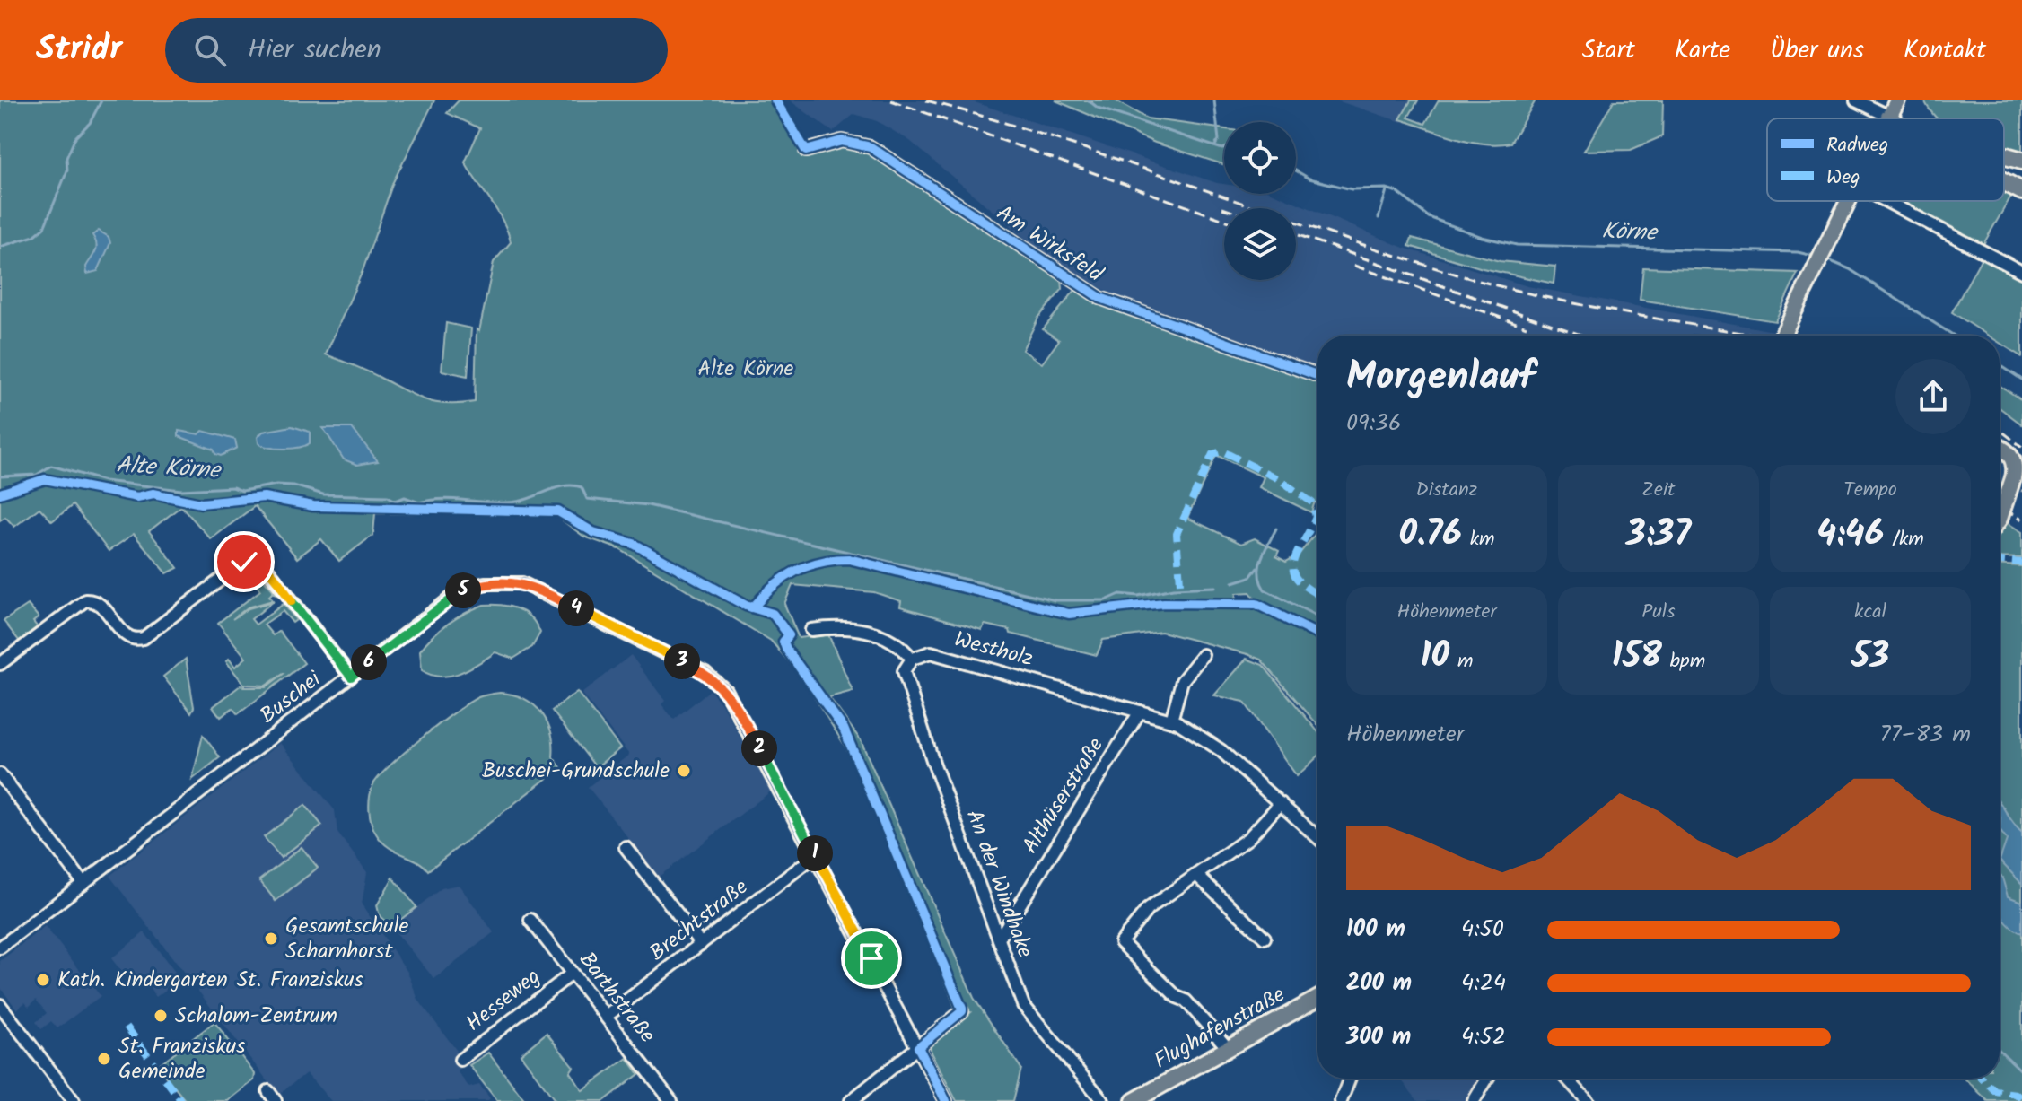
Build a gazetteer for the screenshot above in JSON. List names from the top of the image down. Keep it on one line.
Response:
{"streets":{"main road":["Flughafenstraße"],"street":["Am Wirksfeld","Westholz","Buschei","Althüserstraße","An der Windhake","Brechtstraße","Barthstraße","Hesseweg"]},"crossings":[["Westholz","Althüserstraße"],["Westholz","An der Windhake"],["Buschei","Brechtstraße"],["Althüserstraße","An der Windhake"],["Brechtstraße","Barthstraße"],["Barthstraße","Hesseweg"]],"water":["Körne","Alte Körne"],"parks":["Alte Körne"],"places":["Buschei-Grundschule","Gesamtschule Scharnhorst","Kath. Kindergarten St. Franziskus","Schalom-Zentrum","St. Franziskus Gemeinde"],"legend":["Radweg","Weg"],"page":{"header":"Stridr","search":"Hier suchen","nav":["Start","Karte","Über uns","Kontakt"],"heading":["Morgenlauf","09:36"],"stats":[["Distanz","0.76 km"],["Zeit","3:37"],["Tempo","4:46 /km"],["Höhenmeter","10 m"],["Puls","158 bpm"],["kcal","53"]],"pins":["5","4","3","6","2","1"],"chart":["Höhenmeter","77–83 m"],"list":[{"name":"100 m","note":"4:50"},{"name":"200 m","note":"4:24"},{"name":"300 m","note":"4:52"}]}}
